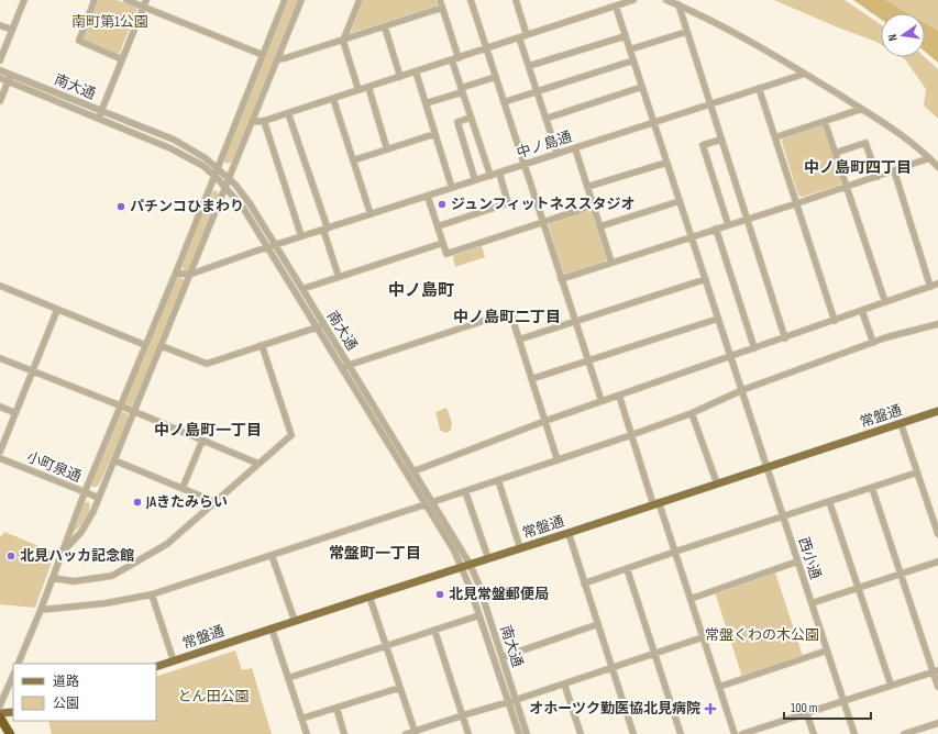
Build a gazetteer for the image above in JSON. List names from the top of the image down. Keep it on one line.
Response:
{"streets":{"main road":["常盤通"],"street":["南大通","中ノ島通","小町泉通","西小通"]},"crossings":[["南大通","中ノ島通"],["南大通","常盤通"],["常盤通","西小通"]],"districts":["中ノ島町四丁目","中ノ島町","中ノ島町二丁目","中ノ島町一丁目","常盤町一丁目"],"parks":["南町第1公園","常盤くわの木公園","とん田公園"],"places":{"other":["ジュンフィットネススタジオ","パチンコひまわり","JAきたみらい","北見ハッカ記念館","北見常盤郵便局"],"health":["オホーツク勤医協北見病院"]},"legend":["道路","公園"],"scale_bar":"100 m","north":"left"}
